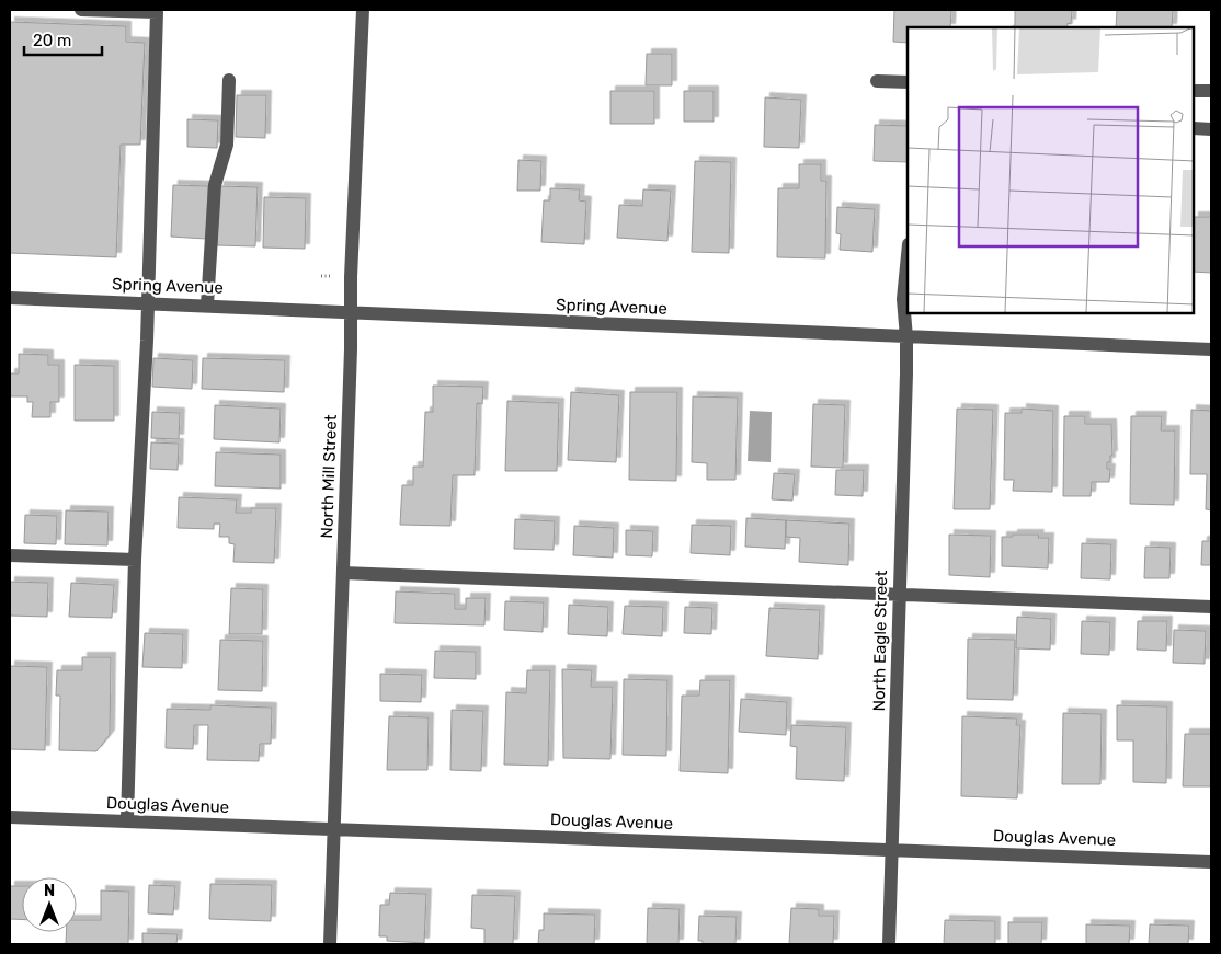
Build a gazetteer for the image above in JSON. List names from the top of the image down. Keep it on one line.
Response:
{"streets":{"street":["Spring Avenue","North Mill Street","North Eagle Street","Douglas Avenue"]},"crossings":[["Spring Avenue","North Mill Street"],["Spring Avenue","North Eagle Street"],["North Mill Street","Douglas Avenue"],["North Eagle Street","Douglas Avenue"]],"scale_bar":"20 m","north":"top"}
